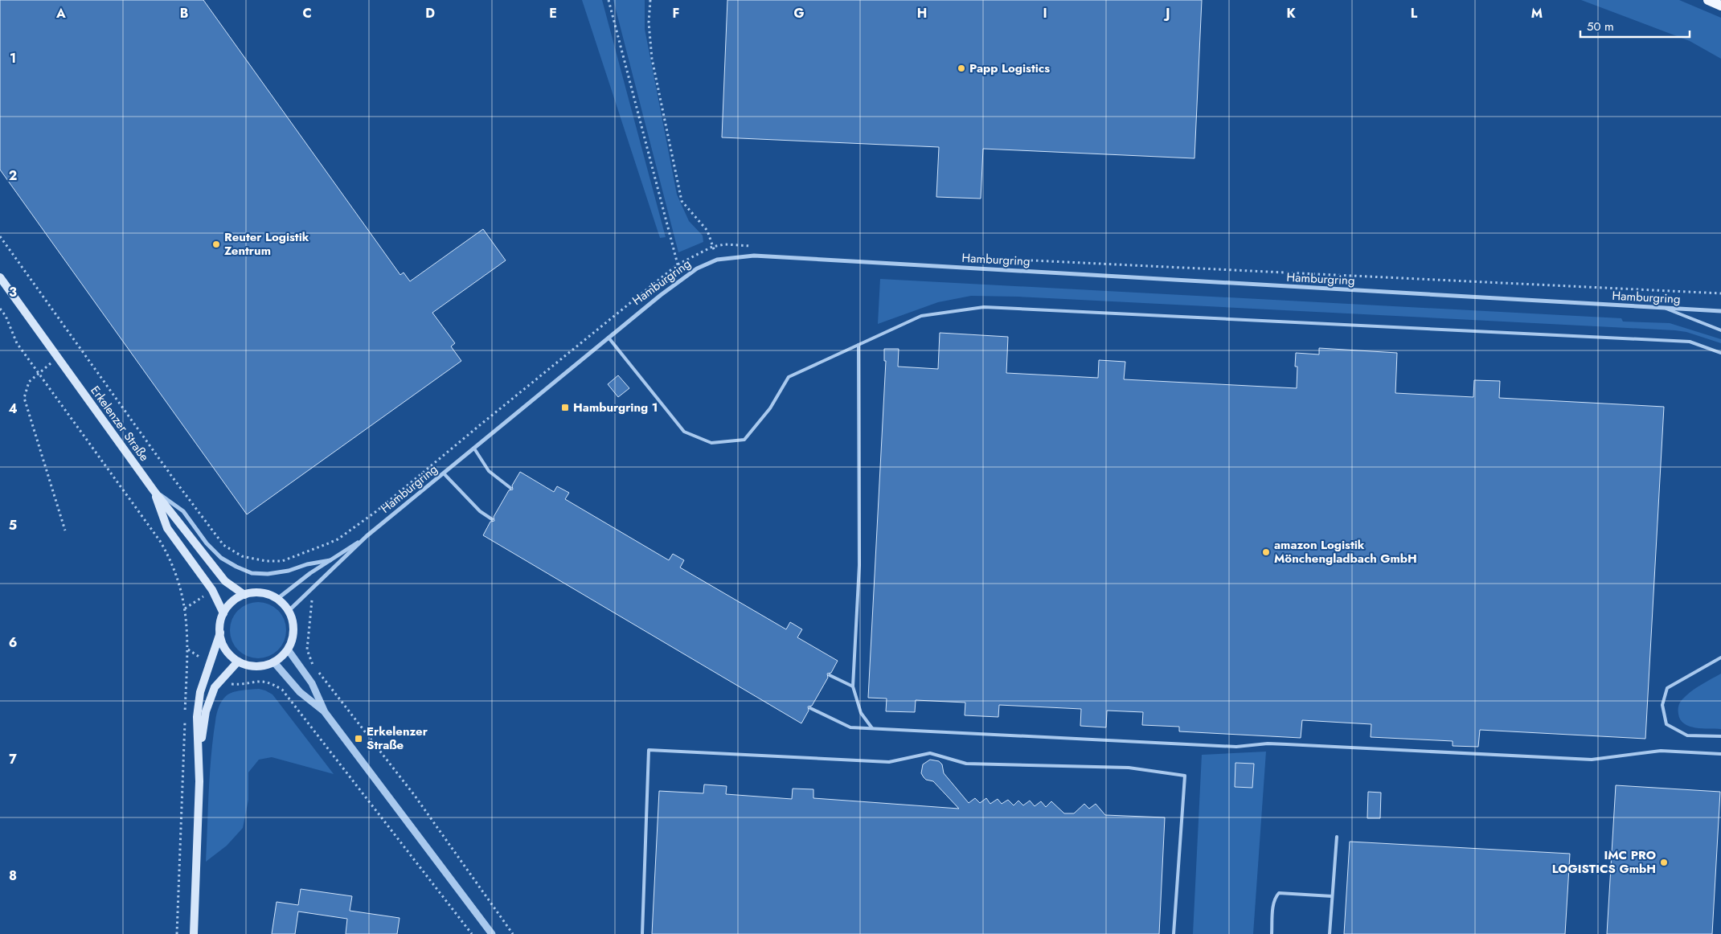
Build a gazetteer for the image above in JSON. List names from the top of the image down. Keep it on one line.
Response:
{"streets":{"main road":["Erkelenzer Straße"],"street":["Hamburgring"]},"places":{"other":["Papp Logistics","Reuter Logistik Zentrum","amazon Logistik Mönchengladbach GmbH","IMC PRO LOGISTICS GmbH"],"transit":["Hamburgring 1","Erkelenzer Straße"]},"scale_bar":"50 m","grid":{"columns":["A","B","C","D","E","F","G","H","I","J","K","L","M"],"rows":["1","2","3","4","5","6","7","8"]}}
